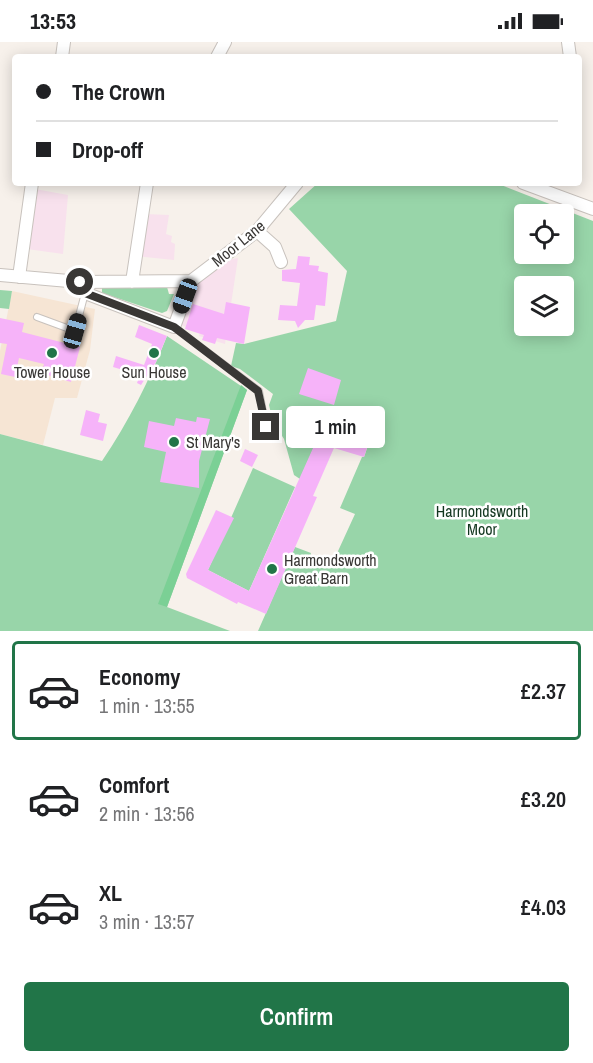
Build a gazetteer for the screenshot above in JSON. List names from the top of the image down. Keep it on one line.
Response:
{"streets":{"street":["Moor Lane"]},"parks":["Harmondsworth Moor"],"places":["Tower House","Sun House","St Mary's","Harmondsworth Great Barn"],"page":{"status":"13:53","banner":["The Crown","Drop-off"],"bubble":"1 min","list":[{"name":"Economy","note":"1 min · 13:55","value":"£2.37"},{"name":"Comfort","note":"2 min · 13:56","value":"£3.20"},{"name":"XL","note":"3 min · 13:57","value":"£4.03"}],"buttons":"Confirm"}}
